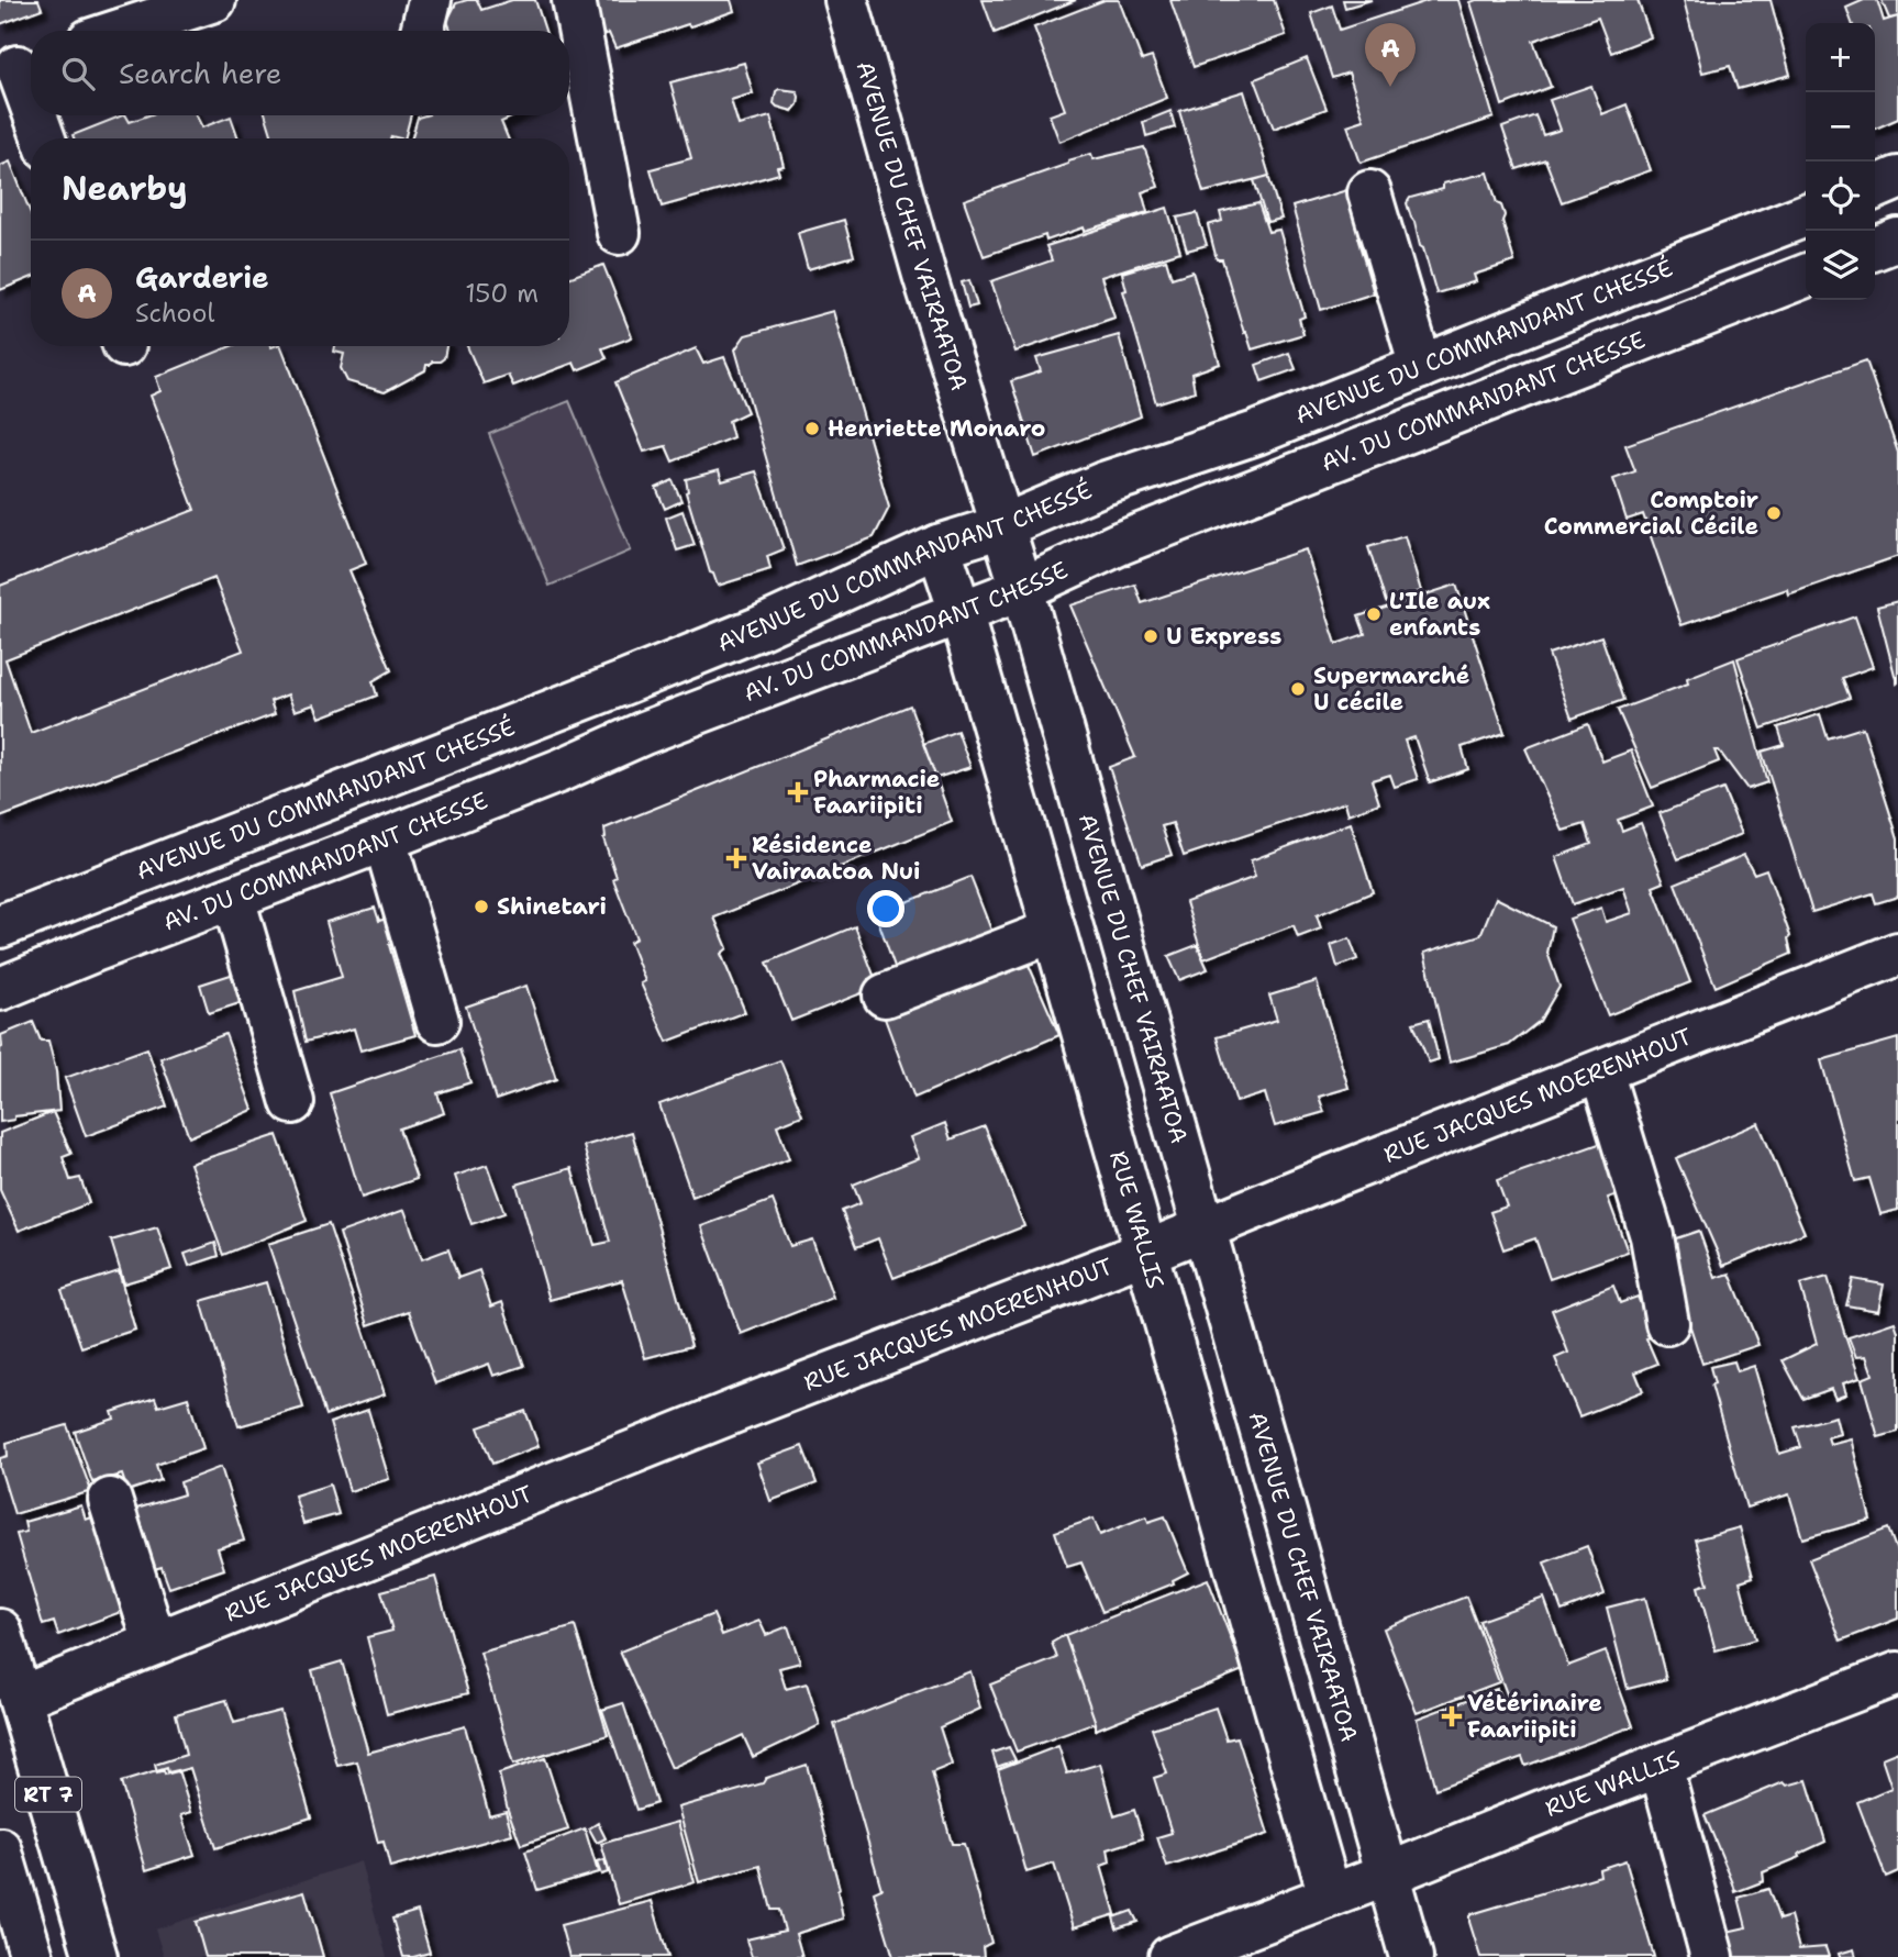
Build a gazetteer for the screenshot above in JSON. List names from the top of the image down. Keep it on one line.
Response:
{"streets":{"main road":["AVENUE DU CHEF VAIRAATOA","AVENUE DU COMMANDANT CHESSÉ","AV. DU COMMANDANT CHESSE","RUE JACQUES MOERENHOUT","RUE WALLIS","RT 7"]},"crossings":[["AVENUE DU CHEF VAIRAATOA","AVENUE DU COMMANDANT CHESSÉ"],["AVENUE DU CHEF VAIRAATOA","AV. DU COMMANDANT CHESSE"],["AVENUE DU CHEF VAIRAATOA","RUE JACQUES MOERENHOUT"],["AVENUE DU CHEF VAIRAATOA","RUE WALLIS"],["AVENUE DU COMMANDANT CHESSÉ","RUE WALLIS"],["AV. DU COMMANDANT CHESSE","RUE WALLIS"],["RUE JACQUES MOERENHOUT","RUE WALLIS"],["RUE JACQUES MOERENHOUT","RT 7"]],"places":{"other":["Henriette Monaro","Comptoir Commercial Cécile","L'Ile aux enfants","U Express","Supermarché U cécile","Shinetari"],"health":["Pharmacie Faariipiti","Résidence Vairaatoa Nui","Vétérinaire Faariipiti"]},"page":{"map_buttons":["+","−"],"pins":"A","search":"Search here","heading":"Nearby","list":[{"mark":"A","name":"Garderie","note":"School","value":"150 m"}]}}
